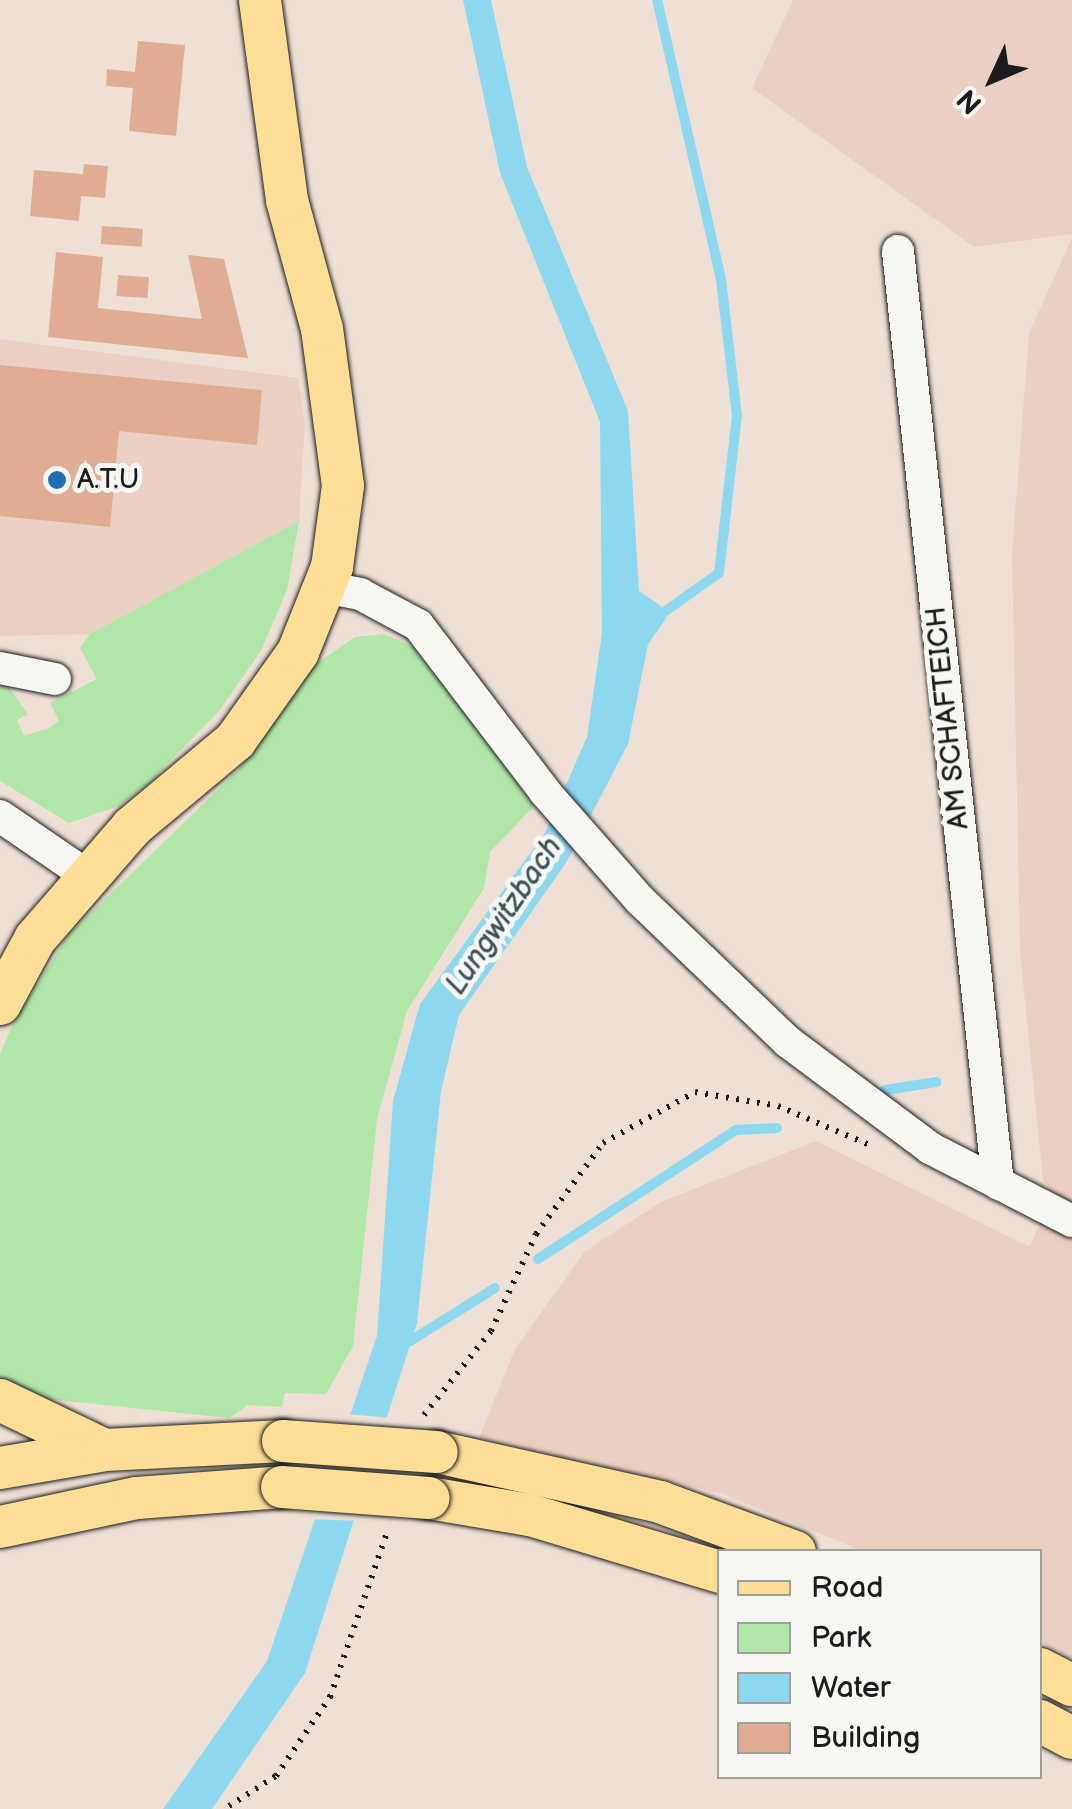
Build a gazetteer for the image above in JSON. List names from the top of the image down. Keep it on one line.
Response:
{"streets":{"lane":["AM SCHAFTEICH"]},"water":["Lungwitzbach"],"places":["A.T.U"],"legend":["Road","Park","Water","Building"],"north":"bottom left"}
